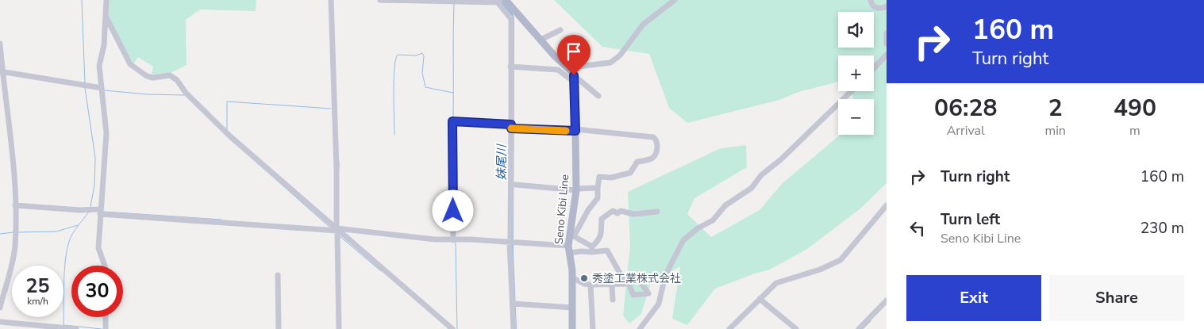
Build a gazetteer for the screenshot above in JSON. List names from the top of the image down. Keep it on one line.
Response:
{"streets":{"main road":["Seno Kibi Line"]},"water":["妹尾川"],"places":["秀塗工業株式会社"],"page":{"turn":["160 m","Turn right"],"map_buttons":["+","−"],"eta":["06:28","Arrival","2","min","490","m"],"list":[{"name":"Turn right","value":"160 m"},{"name":"Turn left","note":"Seno Kibi Line","value":"230 m"}],"speed":"25 km/h","limit":"30","buttons":["Exit","Share"]}}
